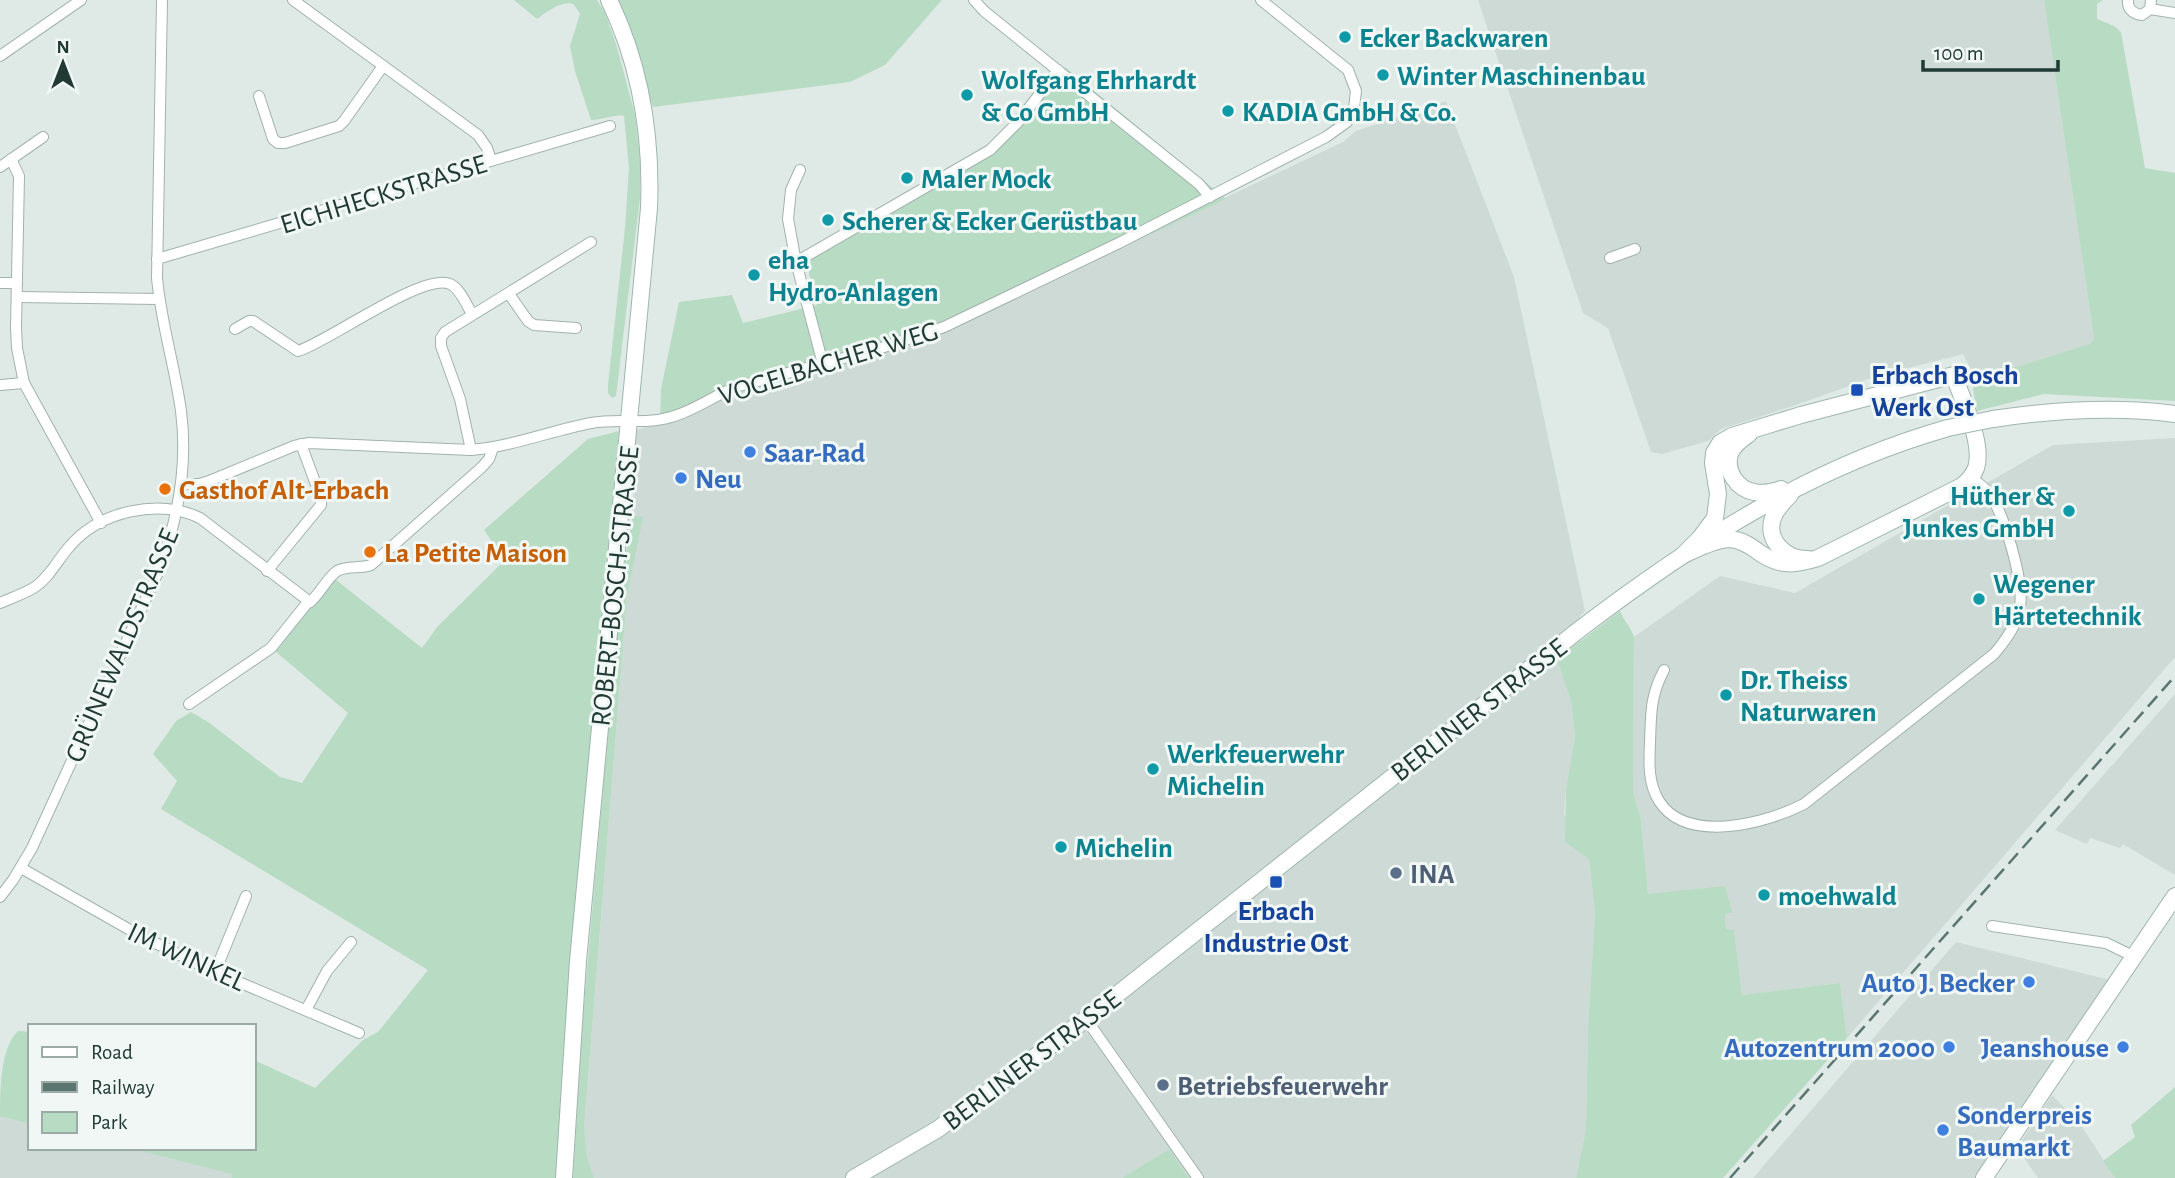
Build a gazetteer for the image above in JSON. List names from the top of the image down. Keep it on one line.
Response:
{"streets":{"street":["EICHHECKSTRASSE","VOGELBACHER WEG","ROBERT-BOSCH-STRASSE","GRÜNEWALDSTRASSE","BERLINER STRASSE","IM WINKEL"]},"crossings":[["EICHHECKSTRASSE","GRÜNEWALDSTRASSE"],["VOGELBACHER WEG","ROBERT-BOSCH-STRASSE"],["VOGELBACHER WEG","GRÜNEWALDSTRASSE"],["GRÜNEWALDSTRASSE","IM WINKEL"]],"places":{"other":["Ecker Backwaren","Winter Maschinenbau","Wolfgang Ehrhardt & Co GmbH","KADIA GmbH & Co.","Maler Mock","Scherer & Ecker Gerüstbau","eha Hydro-Anlagen","Saar-Rad","Neu","Gasthof Alt-Erbach","Hüther & Junkes GmbH","La Petite Maison","Wegener Härtetechnik","Dr. Theiss Naturwaren","Werkfeuerwehr Michelin","Michelin","INA","moehwald","Auto J. Becker","Autozentrum 2000","Jeanshouse","Betriebsfeuerwehr","Sonderpreis Baumarkt"],"transit":["Erbach Bosch Werk Ost","Erbach Industrie Ost"]},"legend":["Road","Railway","Park"],"scale_bar":"100 m","north":"top"}
